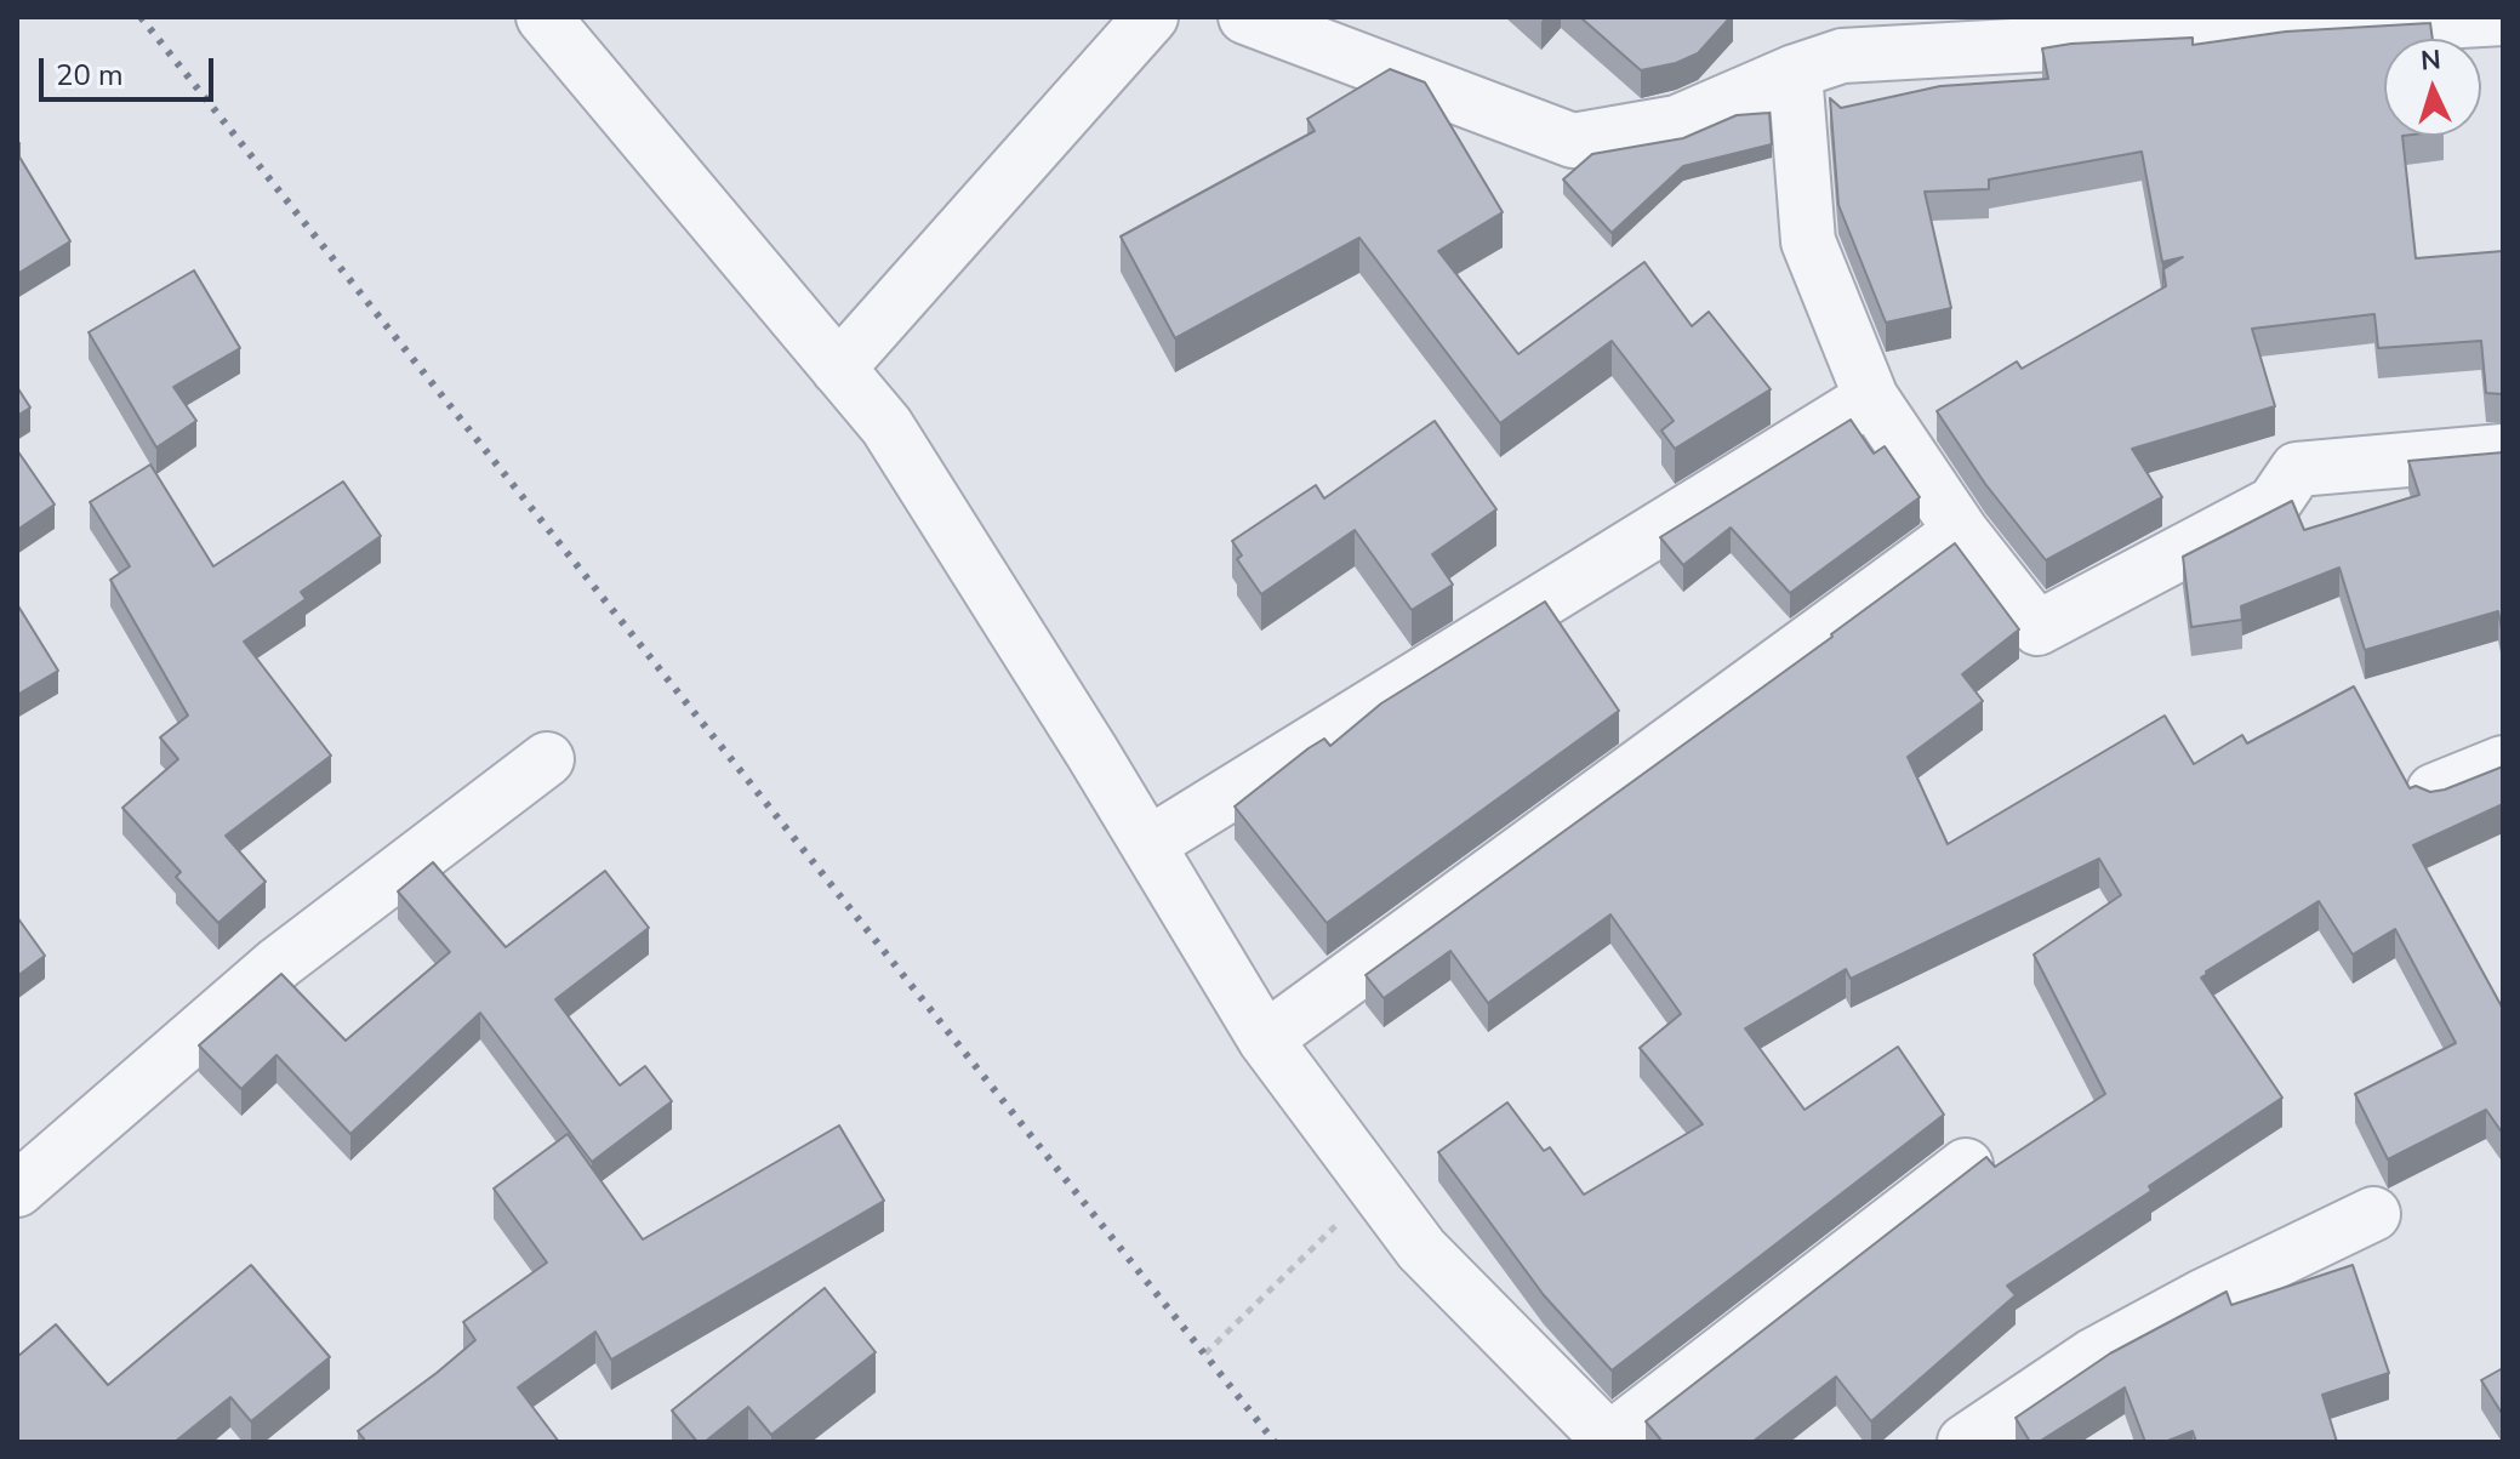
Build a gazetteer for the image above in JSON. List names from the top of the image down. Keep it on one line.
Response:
{"scale_bar":"20 m","north":"top"}
